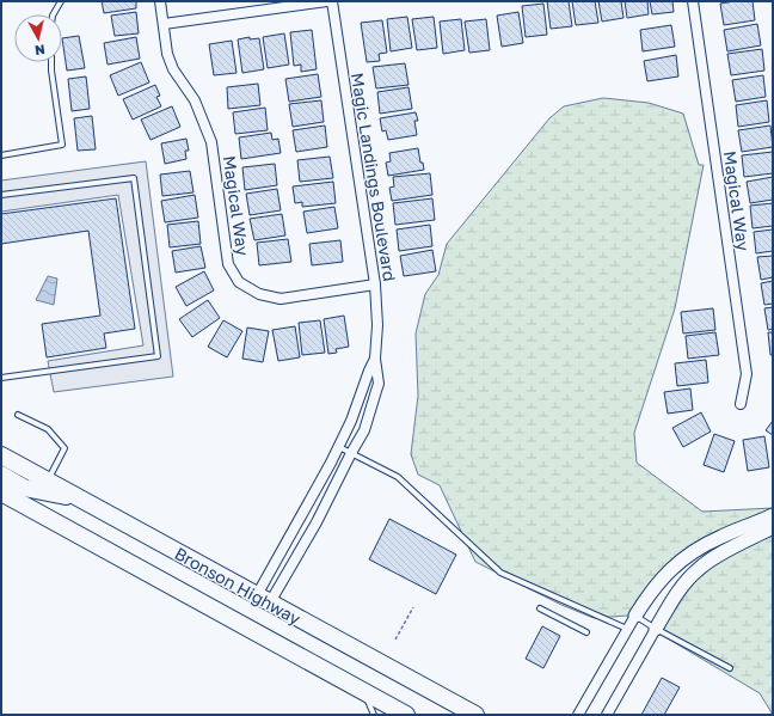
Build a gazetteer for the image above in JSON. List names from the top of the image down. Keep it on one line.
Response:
{"streets":{"highway":["Bronson Highway"],"street":["Magic Landings Boulevard","Magical Way"]},"crossings":[["Magic Landings Boulevard","Magical Way"],["Magic Landings Boulevard","Bronson Highway"]],"north":"bottom"}
